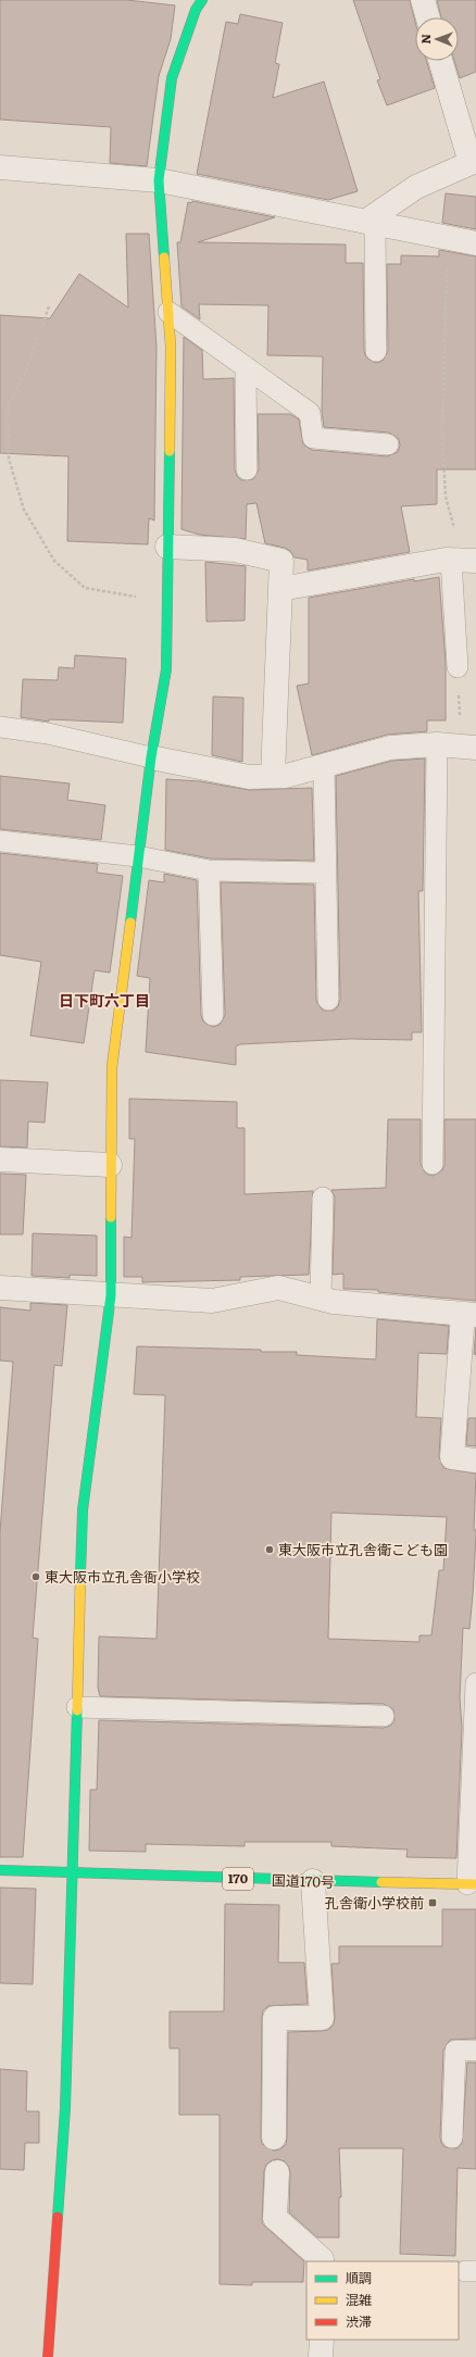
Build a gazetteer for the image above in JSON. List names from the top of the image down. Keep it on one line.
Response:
{"streets":{"main road":["170","国道170号"]},"districts":["日下町六丁目"],"places":{"other":["東大阪市立孔舎衛こども園","東大阪市立孔舎衙小学校"],"transit":["孔舎衛小学校前"]},"legend":["順調","混雑","渋滞"],"north":"left"}
